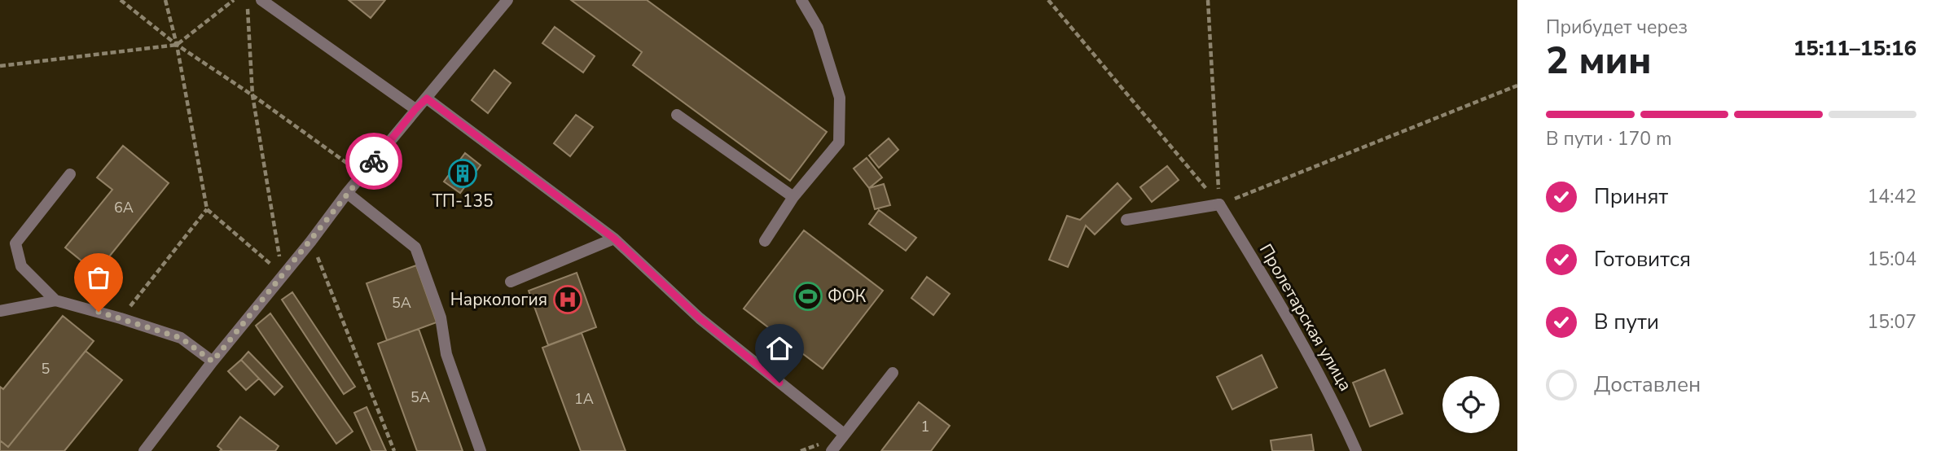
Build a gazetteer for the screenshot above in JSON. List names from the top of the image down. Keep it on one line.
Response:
{"streets":{"street":["Пролетарская улица"]},"places":{"building":["ТП-135"],"sports":["ФОК"],"hospital":["Наркология"]},"house_numbers":["6А","5А","5","5А","1А","1"],"page":{"heading":["2 мин","Прибудет через","15:11–15:16"],"bar":"В пути · 170 m","list":[["Принят","14:42"],["Готовится","15:04"],["В пути","15:07"],"Доставлен"]}}
